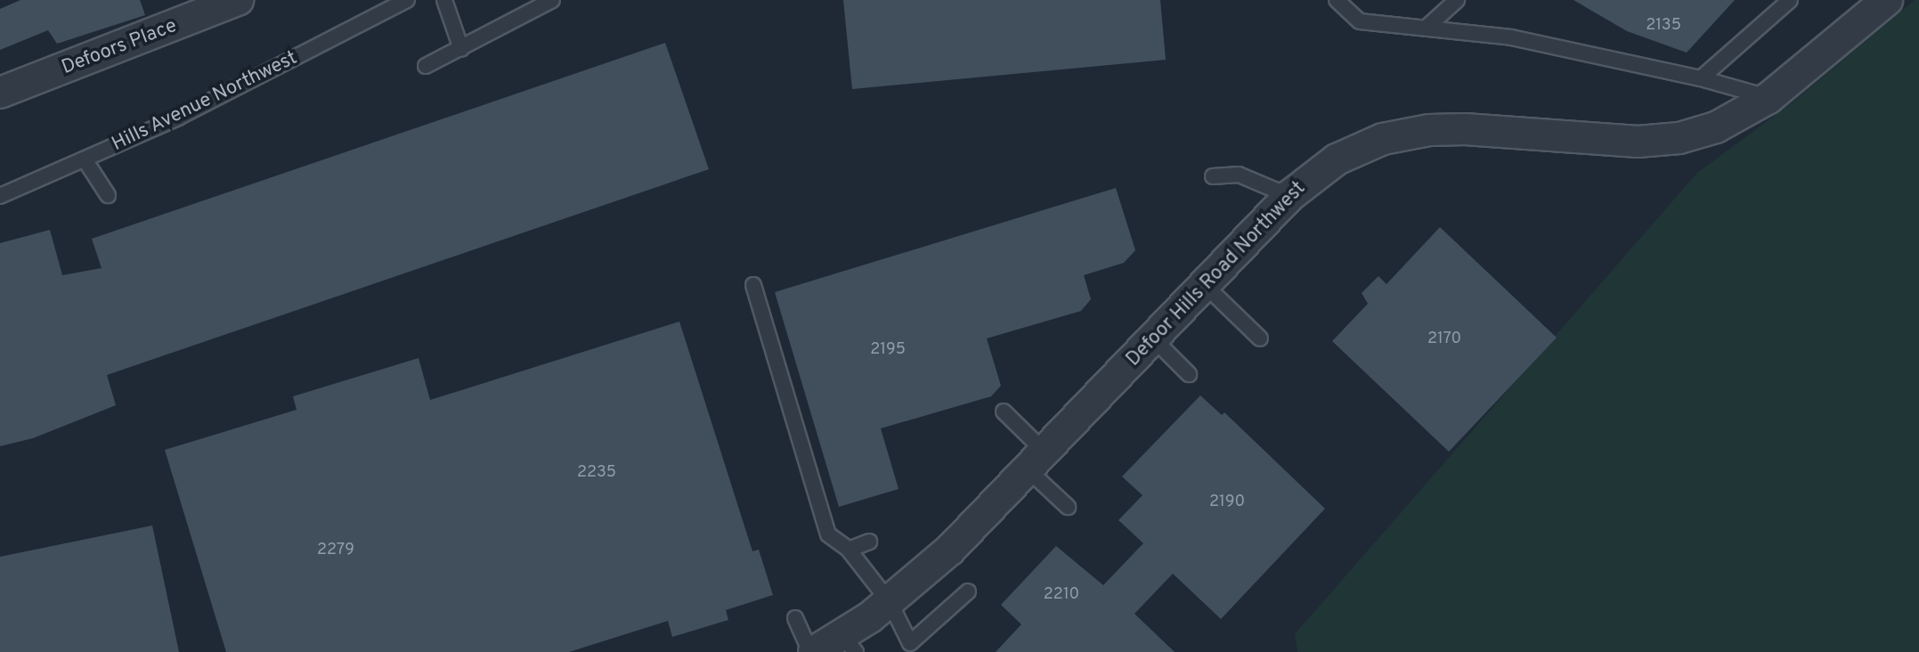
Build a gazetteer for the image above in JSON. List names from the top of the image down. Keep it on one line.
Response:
{"streets":{"street":["Defoors Place","Defoor Hills Road Northwest"],"lane":["Hills Avenue Northwest"]},"house_numbers":["2135","2170","2195","2235","2190","2279","2210"]}
